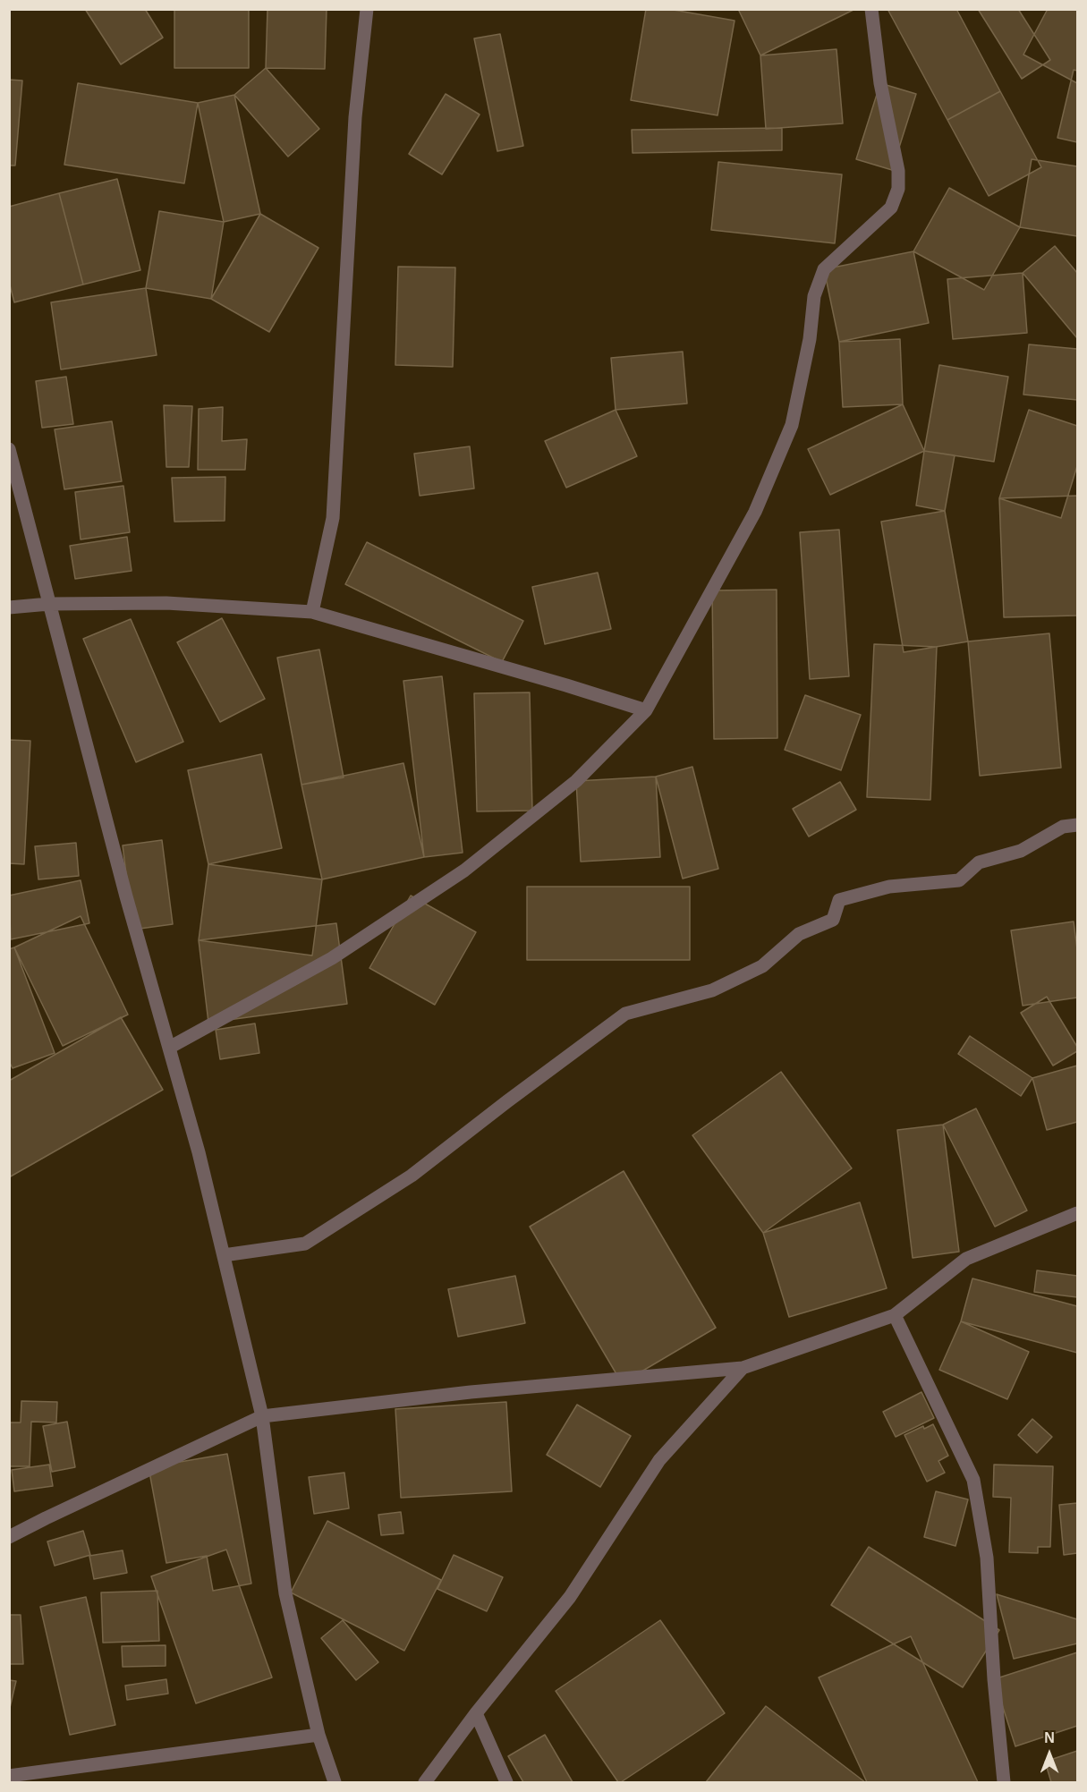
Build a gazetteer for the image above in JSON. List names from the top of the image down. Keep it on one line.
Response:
{"north":"top"}
